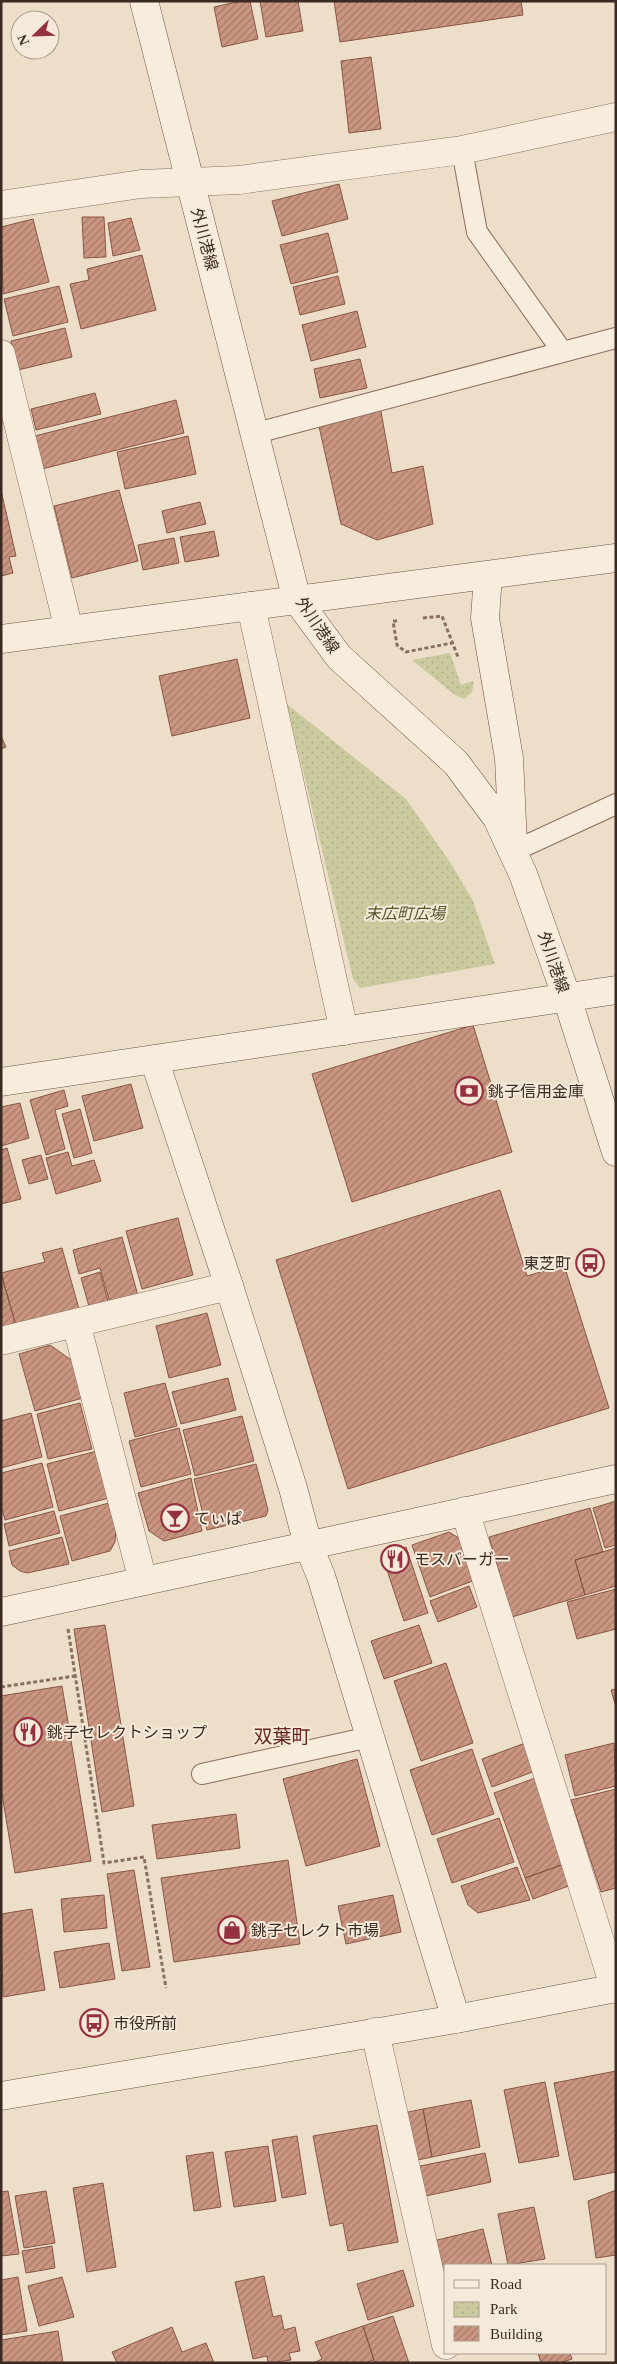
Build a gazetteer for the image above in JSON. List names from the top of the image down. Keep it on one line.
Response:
{"streets":{"street":["外川港線"]},"districts":["双葉町"],"parks":["末広町広場"],"places":{"bank":["銚子信用金庫"],"bus stop":["東芝町","市役所前"],"bar":["てぃぱ"],"restaurant":["モスバーガー","銚子セレクトショップ"],"shop":["銚子セレクト市場"]},"legend":["Road","Park","Building"],"north":"bottom left"}
